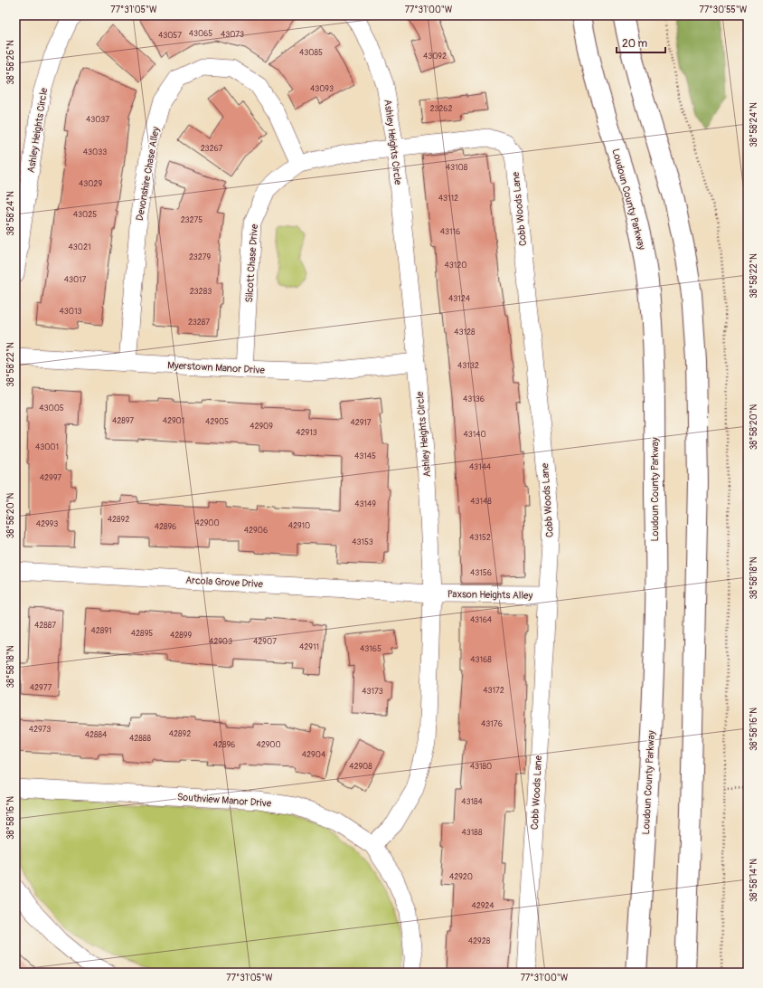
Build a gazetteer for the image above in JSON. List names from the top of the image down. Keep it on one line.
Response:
{"streets":{"main road":["Loudoun County Parkway"],"street":["Ashley Heights Circle","Devonshire Chase Alley","Cobb Woods Lane","Silcott Chase Drive","Myerstown Manor Drive","Arcola Grove Drive","Paxson Heights Alley","Southview Manor Drive"]},"crossings":[["Ashley Heights Circle","Cobb Woods Lane"],["Ashley Heights Circle","Silcott Chase Drive"],["Ashley Heights Circle","Myerstown Manor Drive"],["Ashley Heights Circle","Arcola Grove Drive"],["Ashley Heights Circle","Paxson Heights Alley"],["Ashley Heights Circle","Southview Manor Drive"],["Devonshire Chase Alley","Silcott Chase Drive"],["Devonshire Chase Alley","Myerstown Manor Drive"],["Cobb Woods Lane","Silcott Chase Drive"],["Cobb Woods Lane","Paxson Heights Alley"],["Silcott Chase Drive","Myerstown Manor Drive"],["Arcola Grove Drive","Paxson Heights Alley"]],"house_numbers":["43065","43073","43057","43085","43092","43093","23262","43037","23267","43033","43108","43029","43112","43025","23275","43116","43021","23279","43120","43017","23283","43124","43013","23287","43128","43132","43136","43005","42897","42901","42905","42917","42909","42913","43140","43001","43145","43144","42997","43148","43149","42892","42900","42993","42910","42896","42906","43152","43153","43156","43164","42887","42891","42895","42899","42903","42907","42911","43165","43168","42977","43172","43173","43176","42973","42892","42884","42888","42896","42900","42904","42908","43180","43184","43188","42920","42924","42928"],"scale_bar":"20 m","coordinates":["77°31'05\"W","77°31'00\"W","77°30'55\"W","38°58'26\"N","38°58'24\"N","38°58'22\"N","38°58'20\"N","38°58'18\"N","38°58'16\"N","38°58'14\"N"]}
